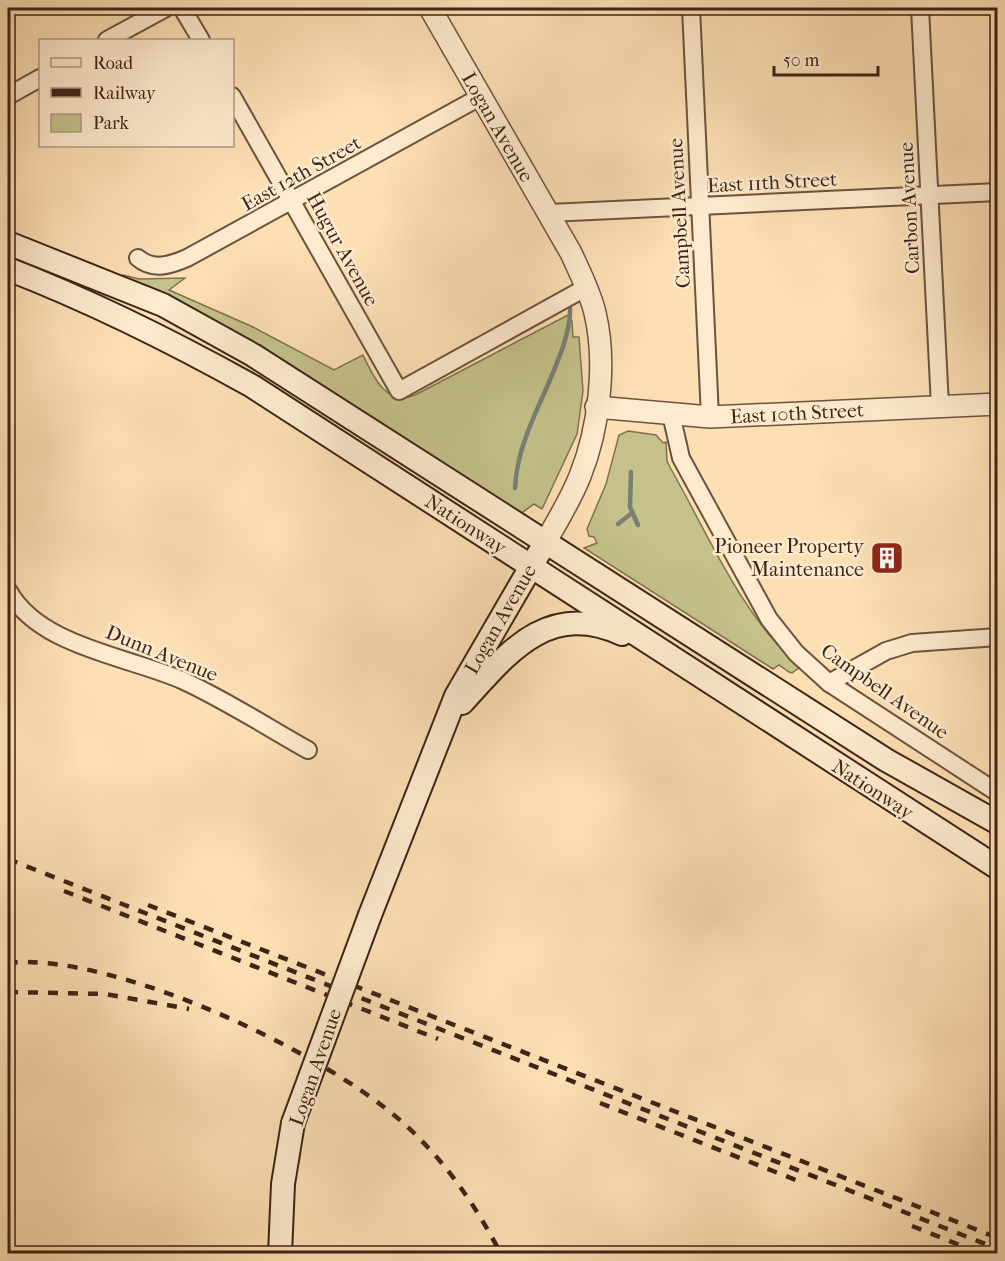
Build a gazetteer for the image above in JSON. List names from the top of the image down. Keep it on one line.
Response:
{"streets":{"main road":["Logan Avenue","Nationway"],"street":["East 12th Street","East 11th Street","Carbon Avenue","Campbell Avenue","Hugur Avenue","East 10th Street","Dunn Avenue"]},"crossings":[["Logan Avenue","East 12th Street"],["Logan Avenue","East 11th Street"],["Logan Avenue","Hugur Avenue"],["Logan Avenue","East 10th Street"],["Logan Avenue","Nationway"],["East 12th Street","Hugur Avenue"],["East 11th Street","Carbon Avenue"],["East 11th Street","Campbell Avenue"],["Carbon Avenue","East 10th Street"],["Campbell Avenue","East 10th Street"]],"places":{"building":["Pioneer Property Maintenance"]},"legend":["Road","Railway","Park"],"scale_bar":"50 m"}
